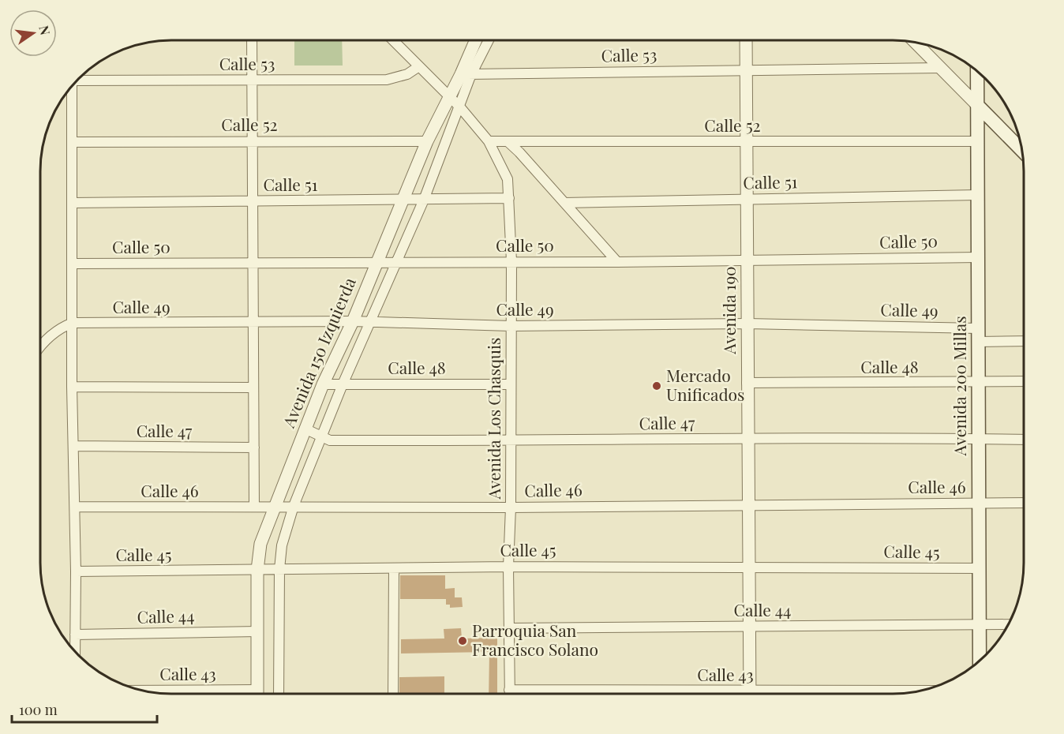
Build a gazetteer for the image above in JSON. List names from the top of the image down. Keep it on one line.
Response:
{"streets":{"main road":["Avenida 200 Millas"],"street":["Calle 53","Calle 52","Calle 51","Calle 50","Calle 49","Avenida 190","Avenida 150 Izquierda","Calle 48","Avenida Los Chasquis","Calle 47","Calle 46","Calle 45","Calle 44","Calle 43"]},"crossings":[["Calle 53","Avenida 190"],["Calle 53","Avenida 150 Izquierda"],["Calle 53","Avenida Los Chasquis"],["Calle 52","Avenida 190"],["Calle 52","Avenida 150 Izquierda"],["Calle 52","Avenida 200 Millas"],["Calle 52","Avenida Los Chasquis"],["Calle 51","Avenida 190"],["Calle 51","Avenida 150 Izquierda"],["Calle 51","Avenida 200 Millas"],["Calle 51","Avenida Los Chasquis"],["Calle 50","Avenida 190"],["Calle 50","Avenida 150 Izquierda"],["Calle 50","Avenida 200 Millas"],["Calle 50","Avenida Los Chasquis"],["Calle 49","Avenida 190"],["Calle 49","Avenida 150 Izquierda"],["Calle 49","Avenida 200 Millas"],["Calle 49","Avenida Los Chasquis"],["Avenida 190","Calle 48"],["Avenida 190","Calle 47"],["Avenida 190","Calle 46"],["Avenida 190","Calle 45"],["Avenida 190","Calle 44"],["Avenida 150 Izquierda","Calle 48"],["Avenida 150 Izquierda","Avenida Los Chasquis"],["Avenida 150 Izquierda","Calle 47"],["Avenida 150 Izquierda","Calle 46"],["Avenida 150 Izquierda","Calle 45"],["Avenida 150 Izquierda","Calle 44"],["Avenida 150 Izquierda","Calle 43"],["Calle 48","Avenida 200 Millas"],["Calle 48","Avenida Los Chasquis"],["Avenida 200 Millas","Calle 47"],["Avenida 200 Millas","Calle 46"],["Avenida 200 Millas","Calle 45"],["Avenida 200 Millas","Calle 44"],["Avenida Los Chasquis","Calle 47"],["Avenida Los Chasquis","Calle 46"],["Avenida Los Chasquis","Calle 45"],["Avenida Los Chasquis","Calle 44"],["Avenida Los Chasquis","Calle 43"]],"places":["Mercado Unificados","Parroquia San Francisco Solano"],"scale_bar":"100 m","north":"right"}
